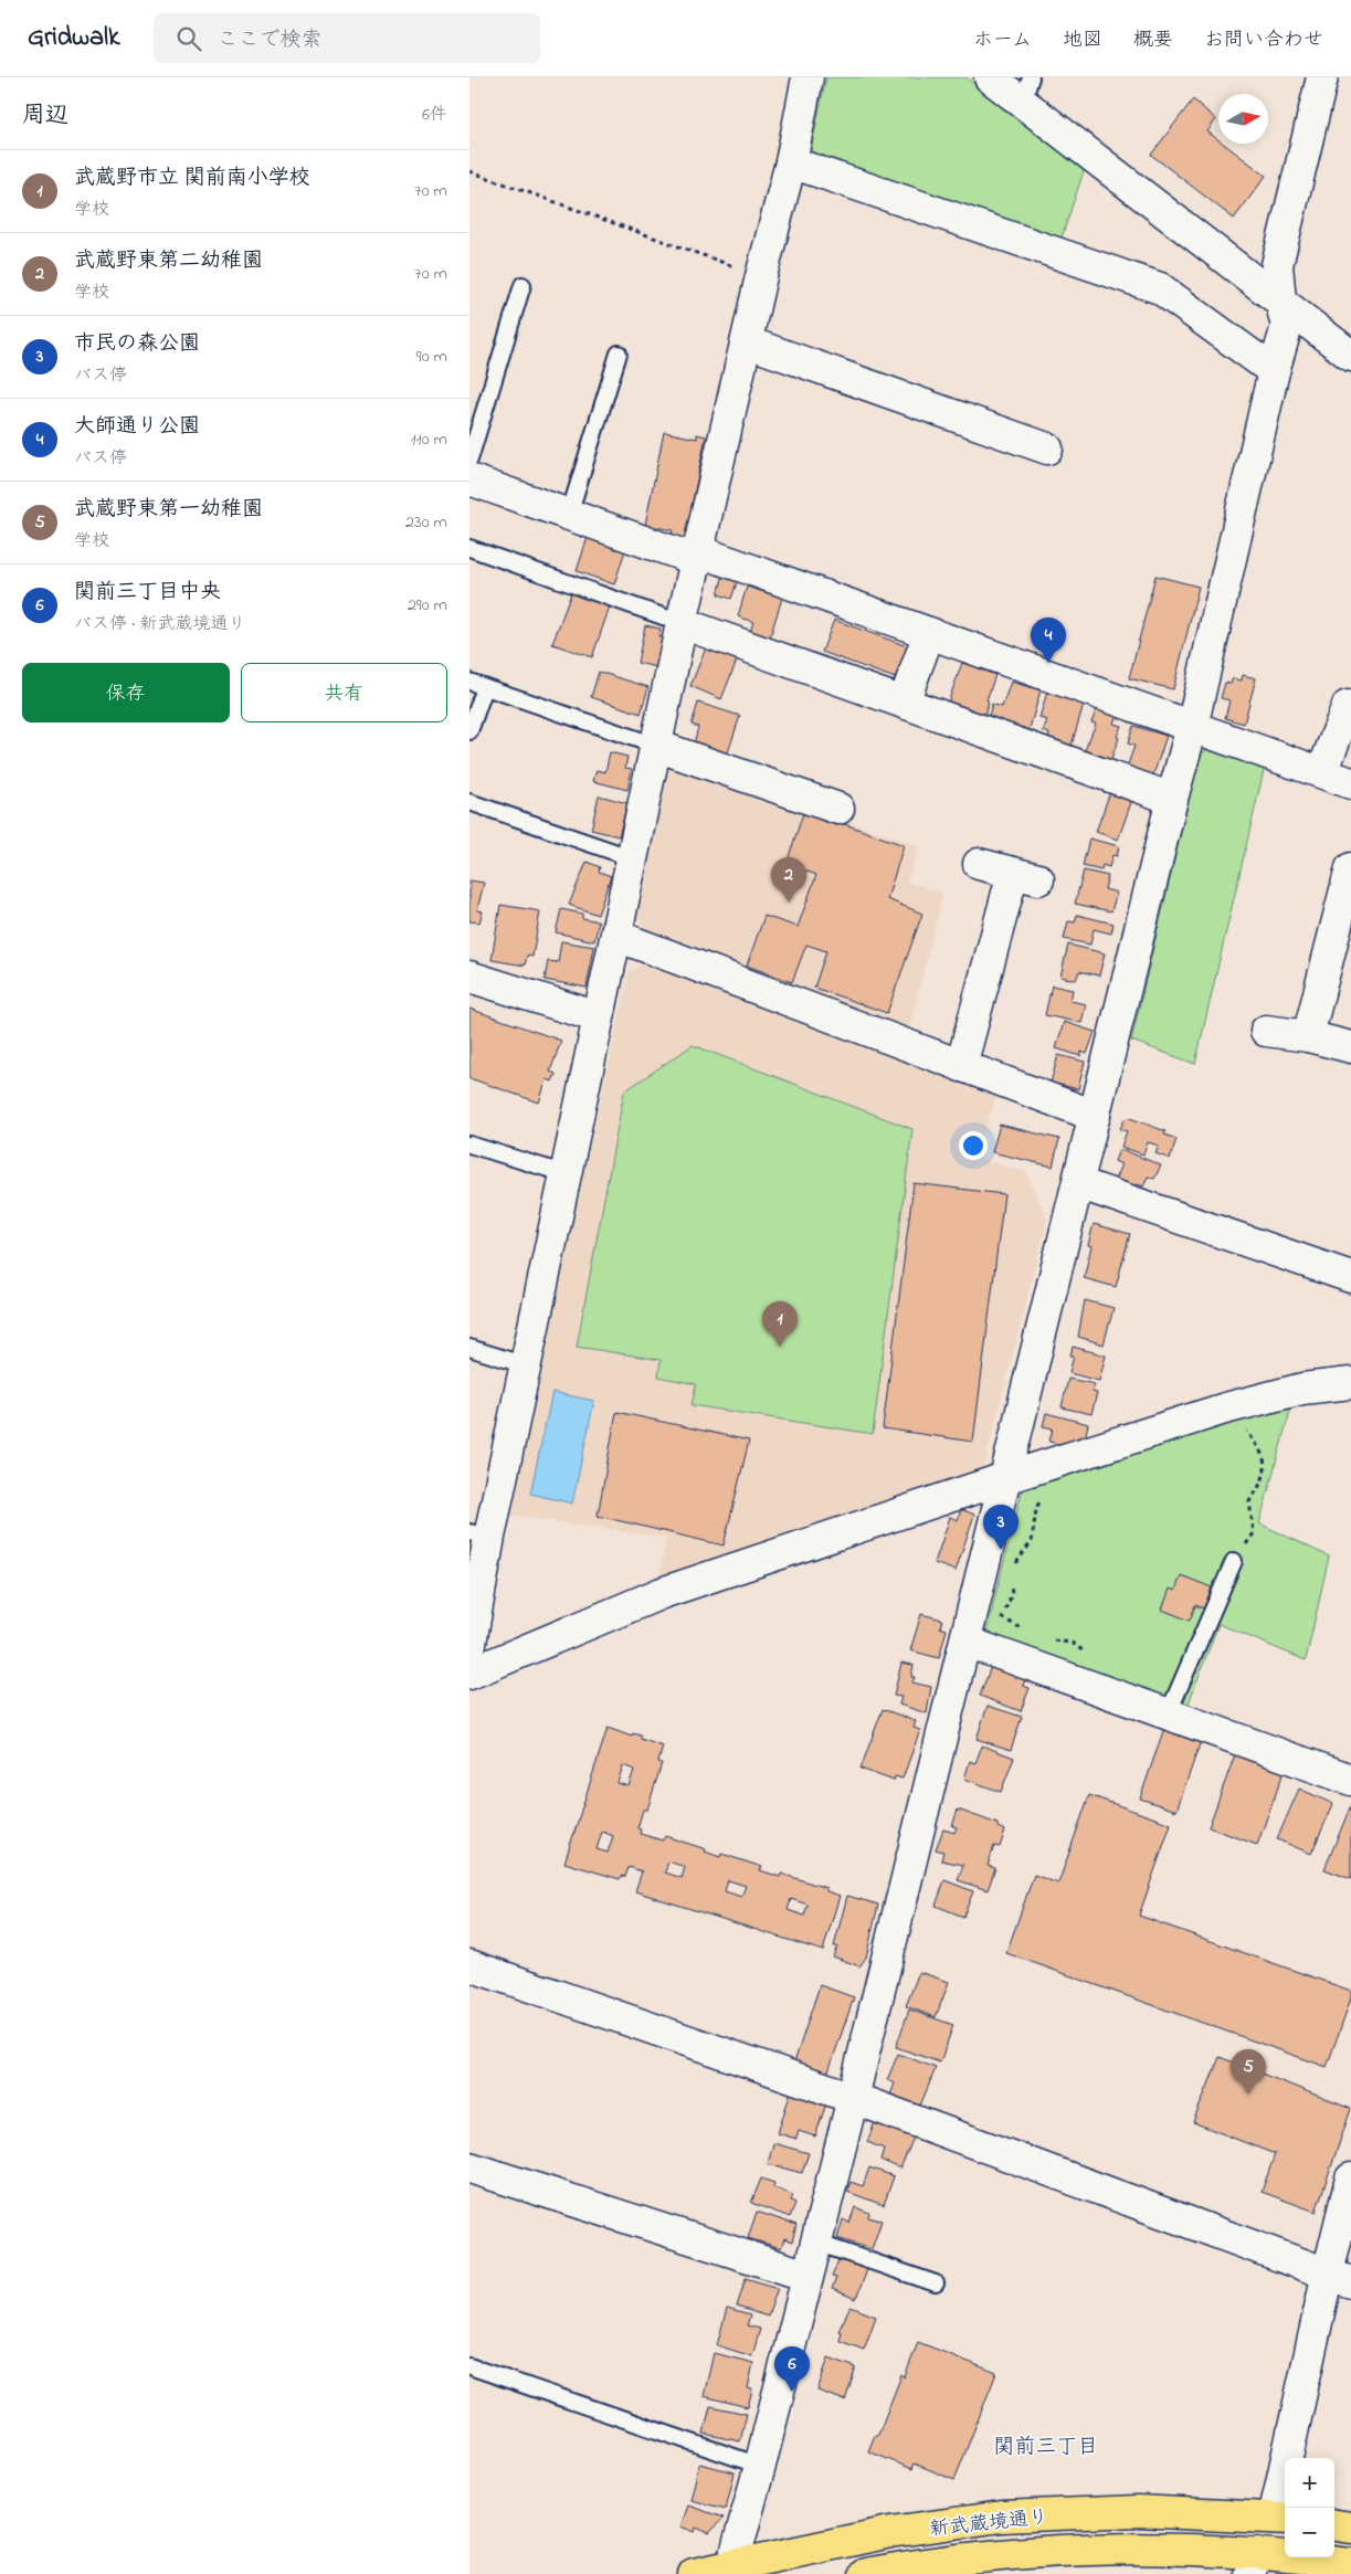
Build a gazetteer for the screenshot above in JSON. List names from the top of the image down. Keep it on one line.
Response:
{"streets":{"main road":["新武蔵境通り"]},"districts":["関前三丁目"],"north":"right","page":{"header":"Gridwalk","search":"ここで検索","nav":["ホーム","地図","概要","お問い合わせ"],"heading":["周辺","6件"],"list":[{"mark":"1","name":"武蔵野市立 関前南小学校","note":"学校","value":"70 m"},{"mark":"2","name":"武蔵野東第二幼稚園","note":"学校","value":"70 m"},{"mark":"3","name":"市民の森公園","note":"バス停","value":"90 m"},{"mark":"4","name":"大師通り公園","note":"バス停","value":"110 m"},{"mark":"5","name":"武蔵野東第一幼稚園","note":"学校","value":"230 m"},{"mark":"6","name":"関前三丁目中央","note":"バス停 · 新武蔵境通り","value":"290 m"}],"pins":["4","2","1","3","5","6"],"buttons":["保存","共有"],"map_buttons":["+","−"]}}
